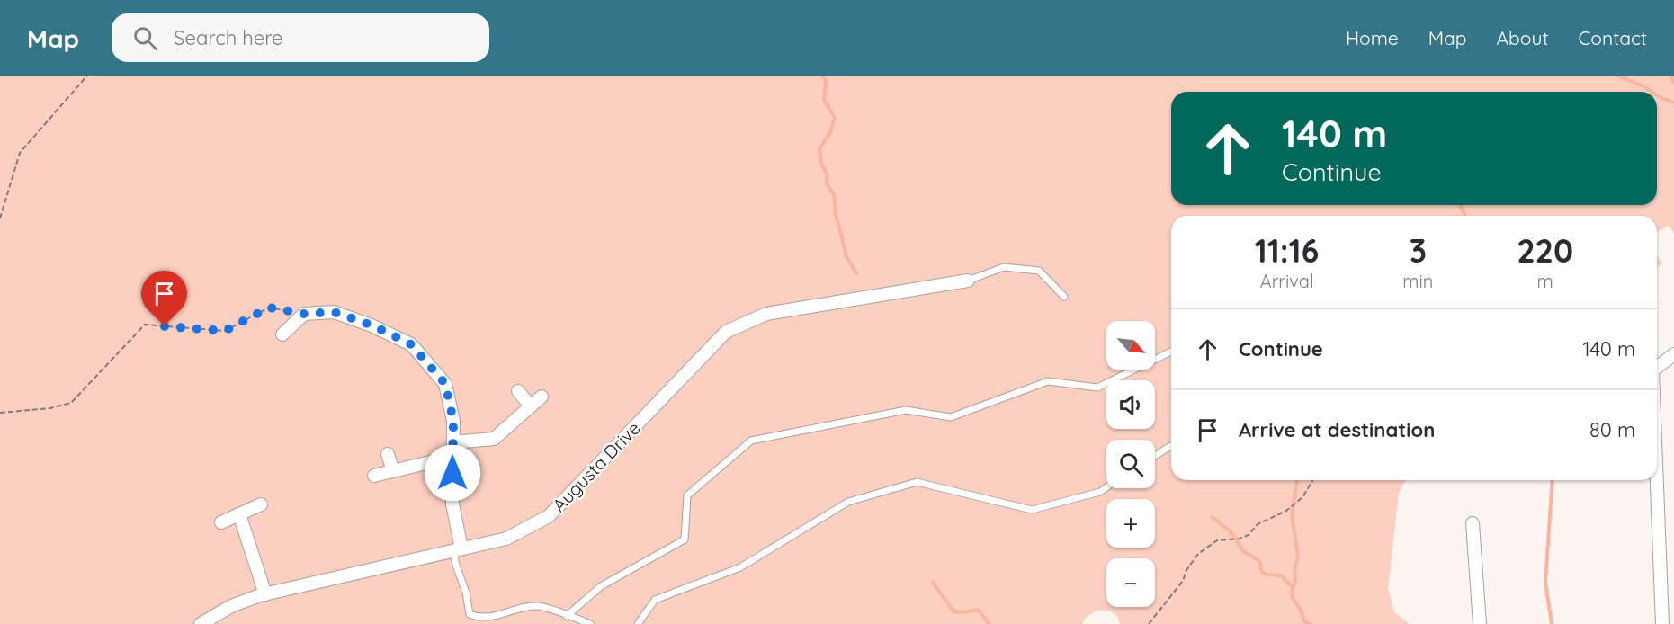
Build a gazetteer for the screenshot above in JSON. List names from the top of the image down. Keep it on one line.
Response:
{"streets":{"street":["Augusta Drive"]},"north":"bottom right","page":{"header":"Map","search":"Search here","nav":["Home","Map","About","Contact"],"turn":["140 m","Continue"],"eta":["11:16","Arrival","3","min","220","m"],"list":[{"name":"Continue","value":"140 m"},{"name":"Arrive at destination","value":"80 m"}],"map_buttons":["+","−"]}}
